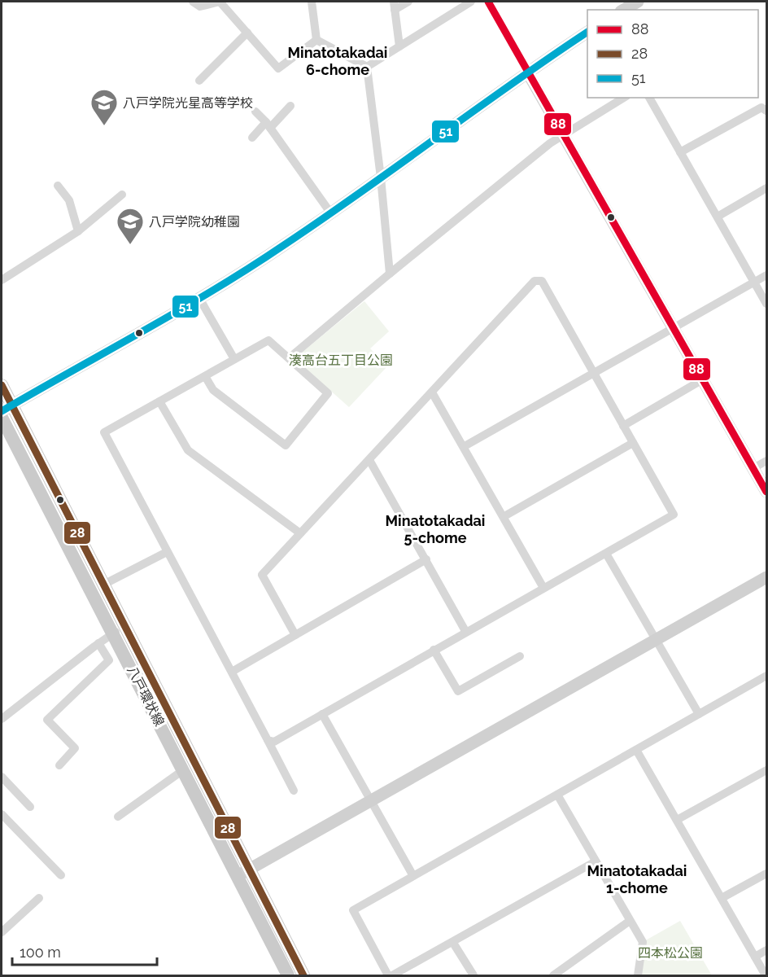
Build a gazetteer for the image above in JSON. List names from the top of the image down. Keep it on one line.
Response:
{"streets":{"main road":["八戸環状線"]},"districts":["Minatotakadai 6-chome","Minatotakadai 5-chome","Minatotakadai 1-chome"],"parks":["湊高台五丁目公園","四本松公園"],"places":{"school or university":["八戸学院光星高等学校","八戸学院幼稚園"]},"lines":["transit line 88","transit line 51","transit line 28"],"legend":["88","28","51"],"scale_bar":"100 m"}
